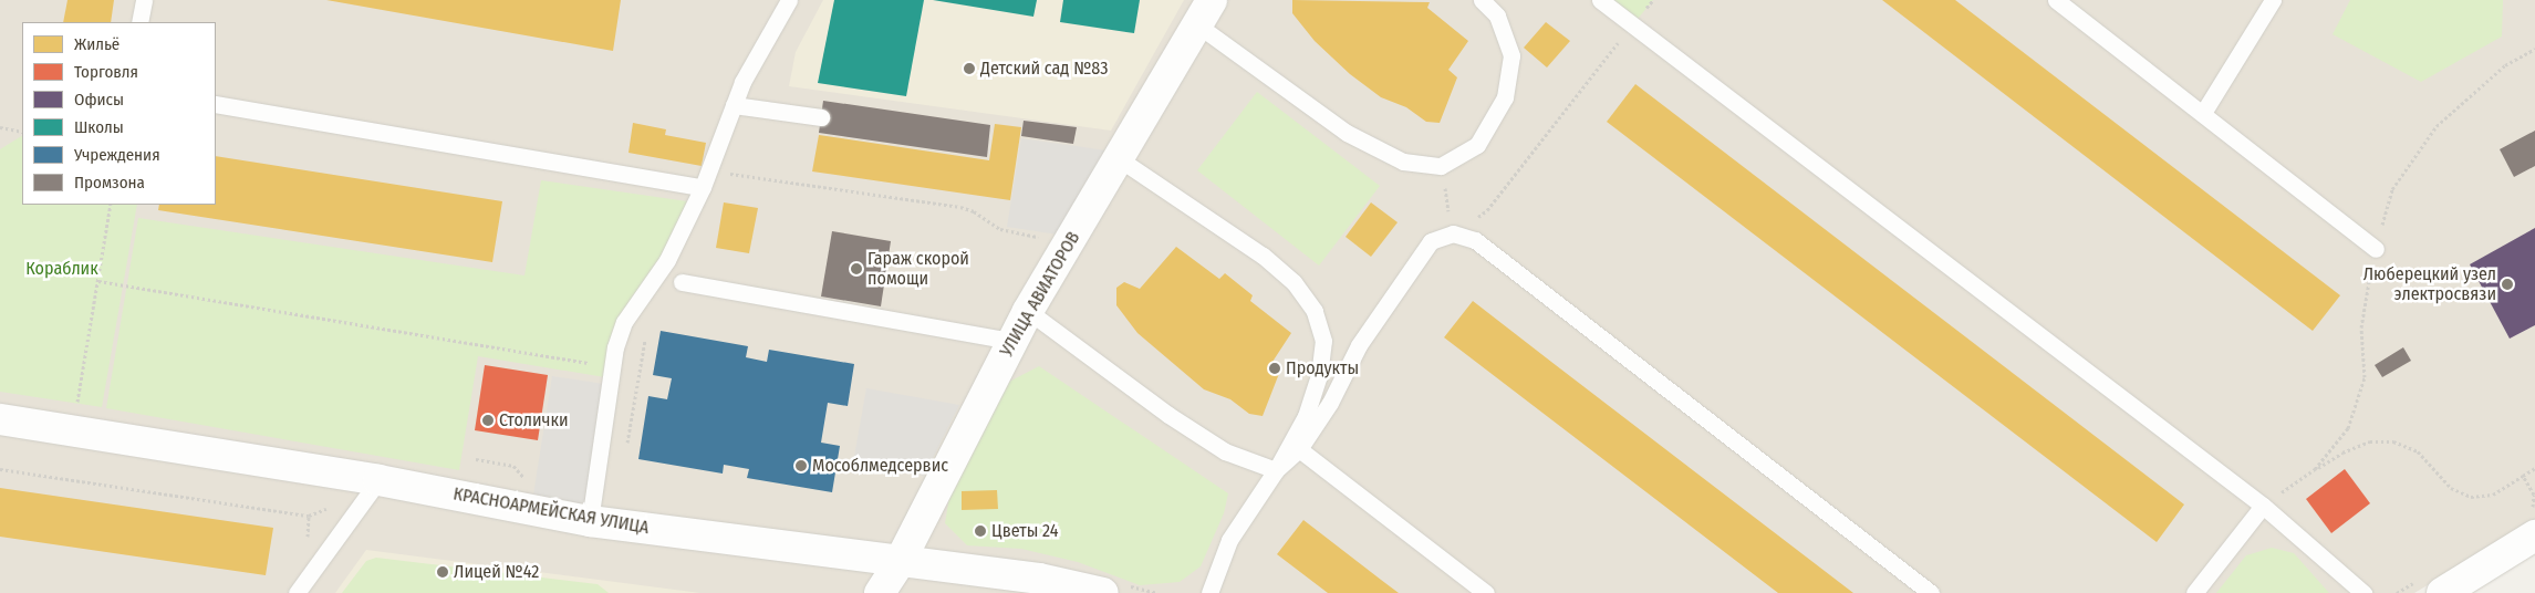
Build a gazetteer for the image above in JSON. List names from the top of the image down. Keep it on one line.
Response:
{"streets":{"street":["УЛИЦА АВИАТОРОВ","КРАСНОАРМЕЙСКАЯ УЛИЦА"]},"crossings":[["УЛИЦА АВИАТОРОВ","КРАСНОАРМЕЙСКАЯ УЛИЦА"]],"parks":["Кораблик"],"places":["Детский сад №83","Гараж скорой помощи","Люберецкий узел электросвязи","Продукты","Столички","Мособлмедсервис","Цветы 24","Лицей №42"],"legend":["Жильё","Торговля","Офисы","Школы","Учреждения","Промзона"]}
